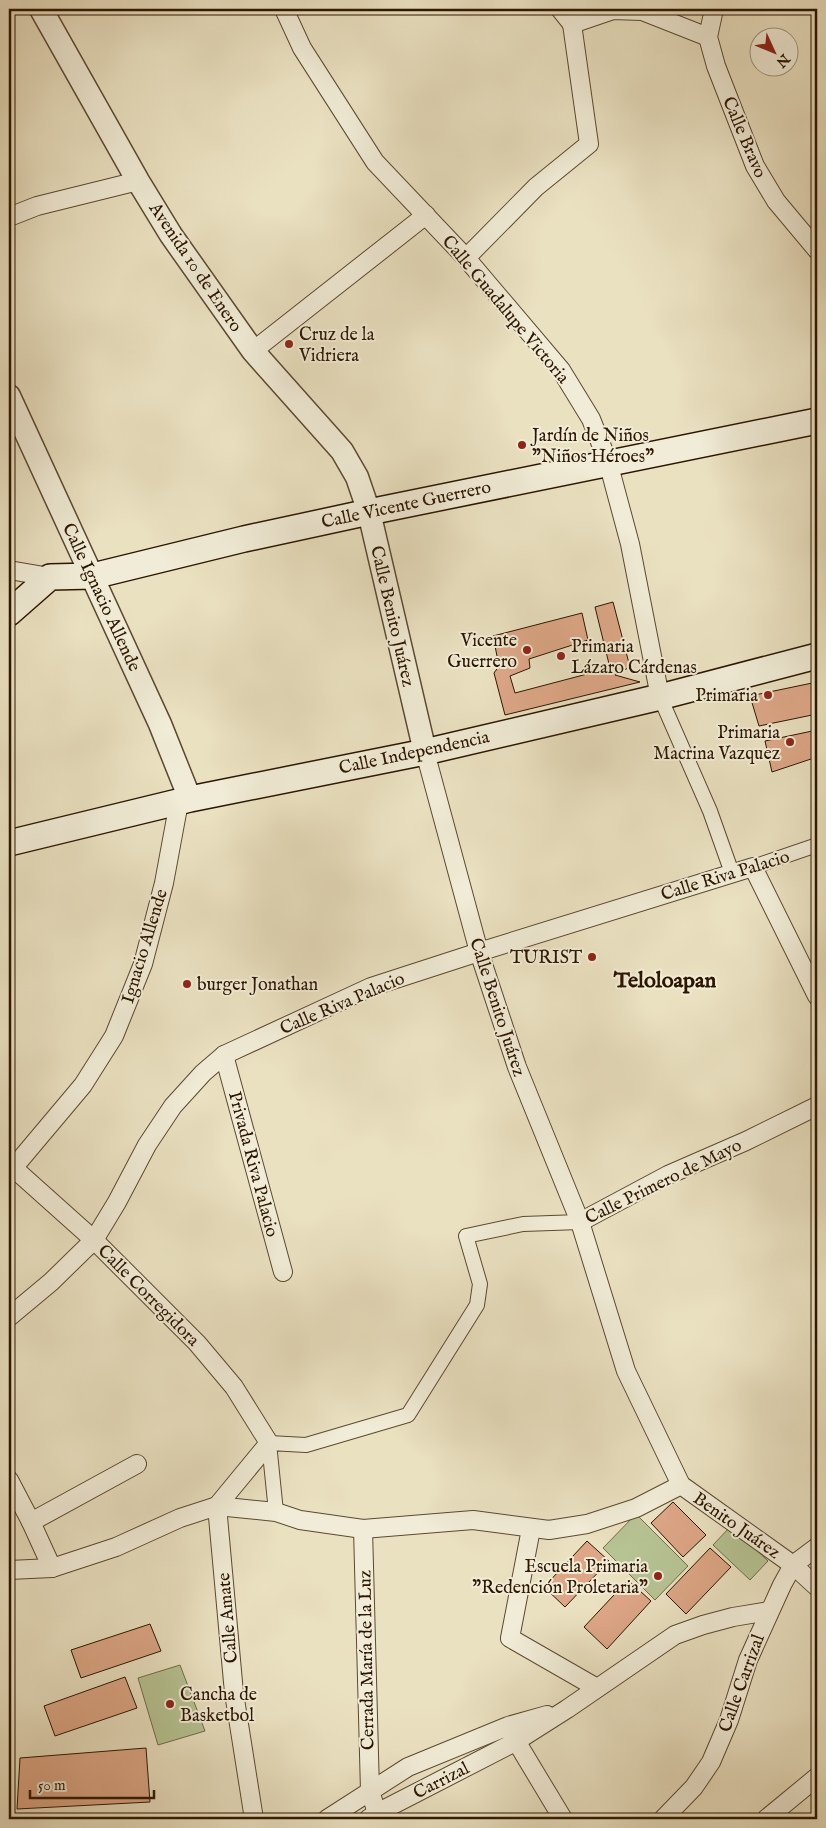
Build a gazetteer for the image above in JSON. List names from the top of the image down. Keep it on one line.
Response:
{"streets":{"main road":["Calle Vicente Guerrero","Calle Independencia"],"street":["Calle Bravo","Avenida 10 de Enero","Calle Guadalupe Victoria","Calle Ignacio Allende","Calle Benito Juárez","Calle Riva Palacio","Ignacio Allende","Privada Riva Palacio","Calle Primero de Mayo","Calle Corregidora","Benito Juárez","Calle Amate","Cerrada María de la Luz","Calle Carrizal","Carrizal"]},"crossings":[["Avenida 10 de Enero","Calle Vicente Guerrero"],["Avenida 10 de Enero","Calle Benito Juárez"],["Calle Guadalupe Victoria","Calle Vicente Guerrero"],["Calle Guadalupe Victoria","Calle Independencia"],["Calle Guadalupe Victoria","Calle Riva Palacio"],["Calle Vicente Guerrero","Calle Ignacio Allende"],["Calle Vicente Guerrero","Calle Benito Juárez"],["Calle Ignacio Allende","Calle Independencia"],["Calle Ignacio Allende","Ignacio Allende"],["Calle Benito Juárez","Calle Independencia"],["Calle Benito Juárez","Calle Riva Palacio"],["Calle Benito Juárez","Calle Primero de Mayo"],["Calle Benito Juárez","Benito Juárez"],["Calle Independencia","Ignacio Allende"],["Calle Riva Palacio","Privada Riva Palacio"],["Calle Riva Palacio","Calle Corregidora"],["Ignacio Allende","Calle Corregidora"],["Calle Primero de Mayo","Calle Corregidora"],["Benito Juárez","Calle Carrizal"]],"districts":["Teloloapan"],"places":["Cruz de la Vidriera","Jardín de Niños \"Niños Héroes\"","Vicente Guerrero","Primaria Lázaro Cárdenas","Primaria","Primaria Macrina Vazquez","TURIST","burger Jonathan","Escuela Primaria \"Redención Proletaria\"","Cancha de Basketbol"],"scale_bar":"50 m","north":"bottom right"}
